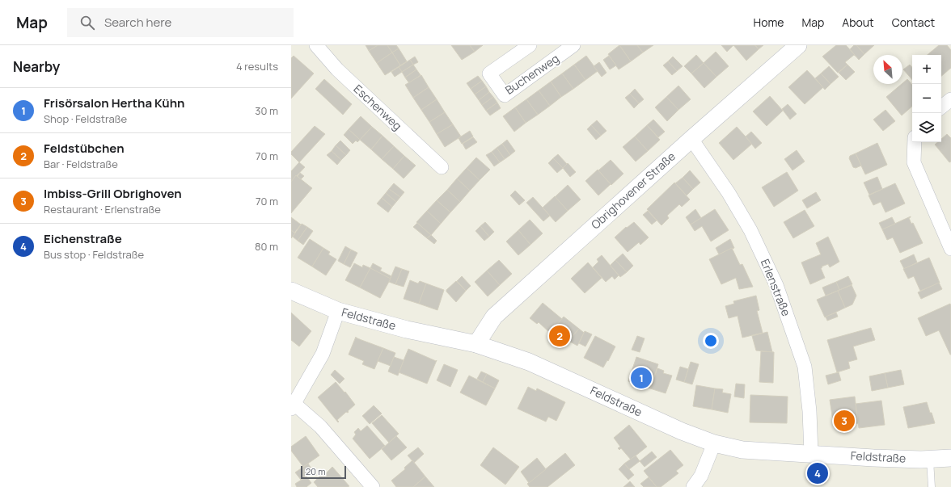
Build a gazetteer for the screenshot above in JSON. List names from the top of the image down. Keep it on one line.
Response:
{"streets":{"street":["Buchenweg","Eschenweg","Obrighovener Straße","Erlenstraße","Feldstraße"]},"crossings":[["Obrighovener Straße","Erlenstraße"],["Obrighovener Straße","Feldstraße"],["Erlenstraße","Feldstraße"]],"scale_bar":"20 m","north":"top left","page":{"header":"Map","search":"Search here","nav":["Home","Map","About","Contact"],"heading":["Nearby","4 results"],"map_buttons":["+","−"],"list":[{"mark":"1","name":"Frisörsalon Hertha Kühn","note":"Shop · Feldstraße","value":"30 m"},{"mark":"2","name":"Feldstübchen","note":"Bar · Feldstraße","value":"70 m"},{"mark":"3","name":"Imbiss-Grill Obrighoven","note":"Restaurant · Erlenstraße","value":"70 m"},{"mark":"4","name":"Eichenstraße","note":"Bus stop · Feldstraße","value":"80 m"}],"pins":["2","1","3","4"],"scale":"20 m"}}
